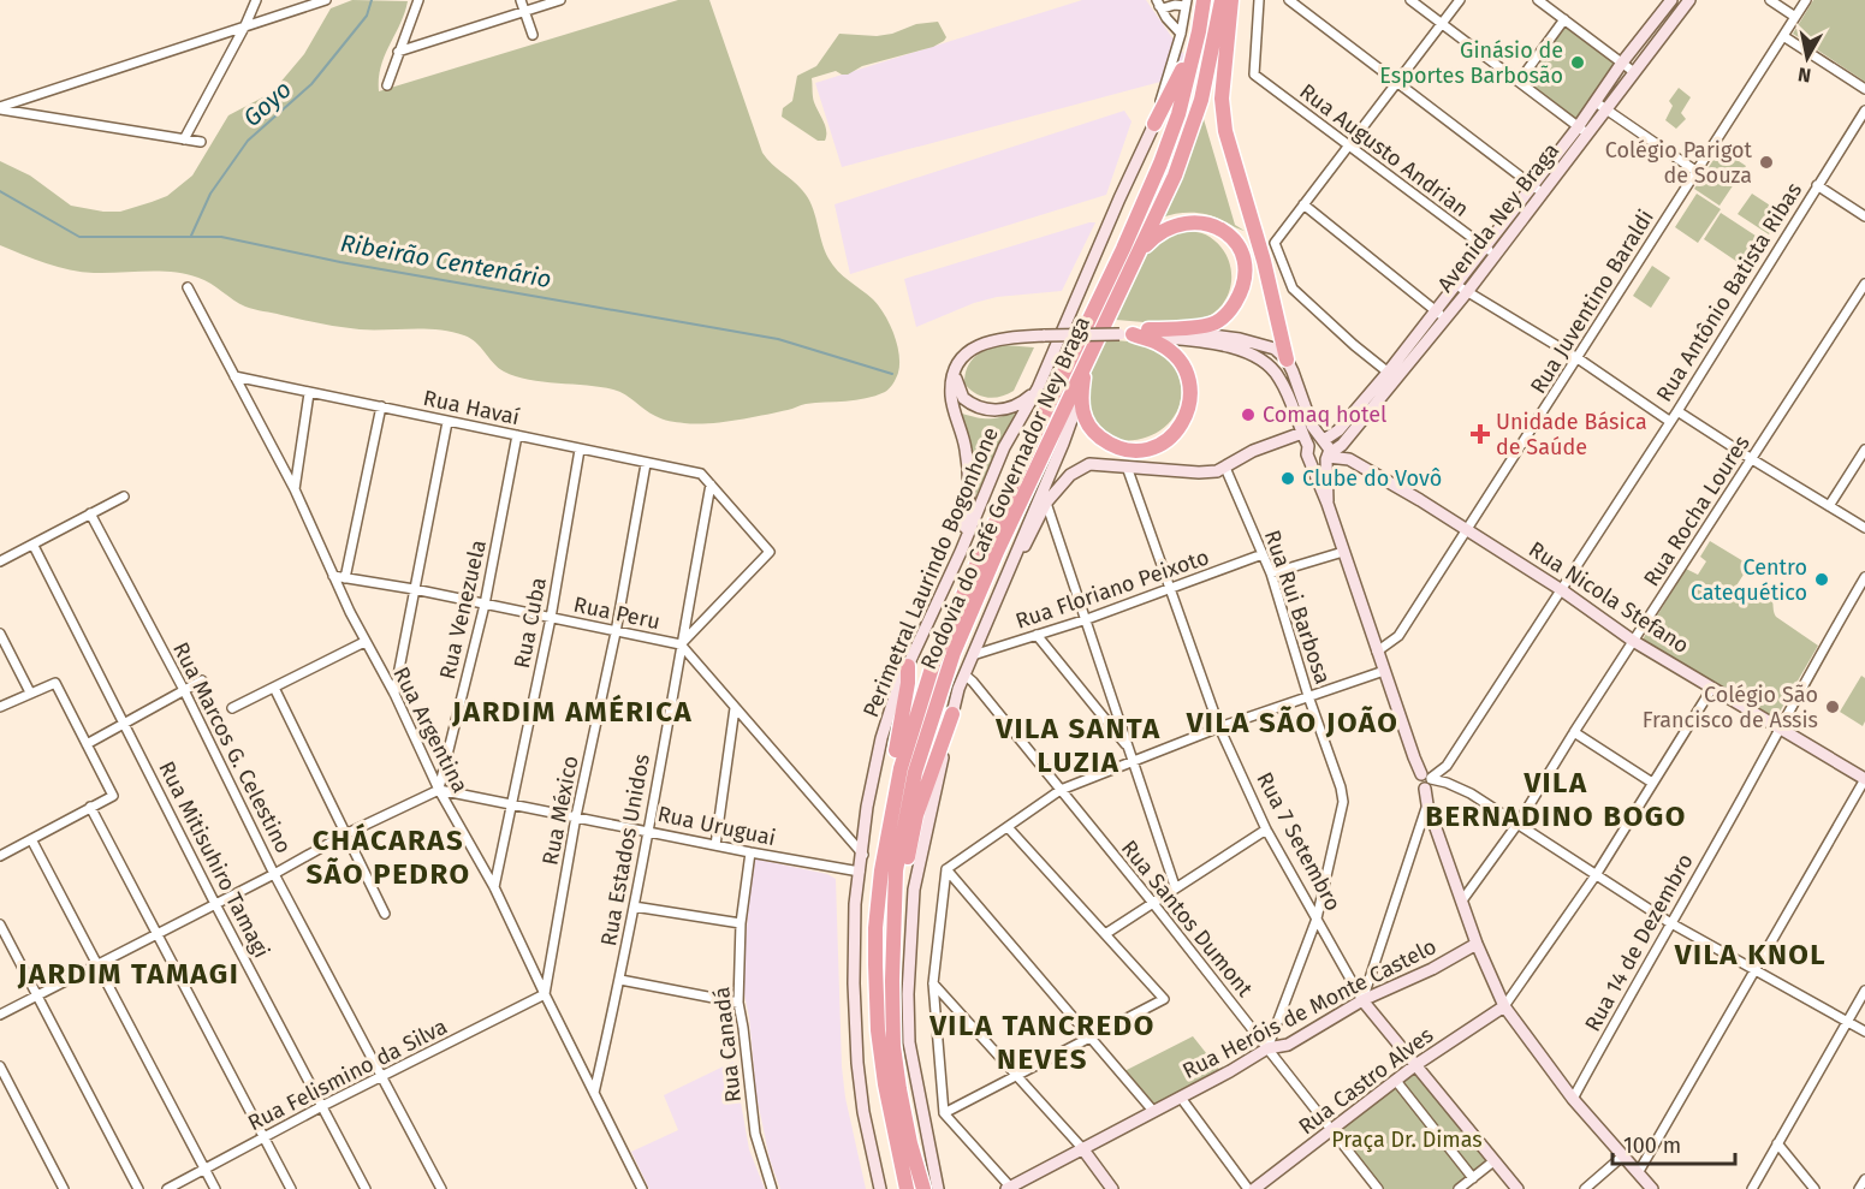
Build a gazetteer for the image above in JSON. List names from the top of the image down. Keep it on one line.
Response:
{"streets":{"highway":["Rodovia do Café Governador Ney Braga"],"main road":["Avenida Ney Braga","Perimetral Laurindo Bogonhone","Rua Nicola Stefano","Rua 7 Setembro","Rua Heróis de Monte Castelo","Rua Castro Alves"],"street":["Rua Augusto Andrian","Rua Antônio Batista Ribas","Rua Juventino Baraldi","Rua Havaí","Rua Rocha Loures","Rua Floriano Peixoto","Rua Rui Barbosa","Rua Venezuela","Rua Peru","Rua Cuba","Rua Argentina","Rua Marcos G. Celestino","Rua México","Rua Uruguai","Rua Estados Unidos","Rua Mitisuhiro Tamagi","Rua Santos Dumont","Rua 14 de Dezembro","Rua Canadá","Rua Felismino da Silva"]},"crossings":[["Rua Augusto Andrian","Avenida Ney Braga"],["Avenida Ney Braga","Rua Nicola Stefano"],["Rua Antônio Batista Ribas","Rua Nicola Stefano"],["Rua Juventino Baraldi","Rua Nicola Stefano"],["Rua Havaí","Rua Venezuela"],["Rua Havaí","Rua Cuba"],["Rua Havaí","Rua Argentina"],["Rua Havaí","Rua México"],["Rua Havaí","Rua Estados Unidos"],["Rua Rocha Loures","Rua Nicola Stefano"],["Perimetral Laurindo Bogonhone","Rua Uruguai"],["Rua Floriano Peixoto","Rua Rui Barbosa"],["Rua Floriano Peixoto","Rua 7 Setembro"],["Rua Nicola Stefano","Rua 14 de Dezembro"],["Rua Rui Barbosa","Rua 7 Setembro"],["Rua Rui Barbosa","Rua Santos Dumont"],["Rua Rui Barbosa","Rua Heróis de Monte Castelo"],["Rua Venezuela","Rua Peru"],["Rua Venezuela","Rua Argentina"],["Rua Venezuela","Rua Uruguai"],["Rua Peru","Rua Cuba"],["Rua Peru","Rua Argentina"],["Rua Peru","Rua México"],["Rua Peru","Rua Estados Unidos"],["Rua Cuba","Rua Argentina"],["Rua Cuba","Rua Uruguai"],["Rua Argentina","Rua México"],["Rua Argentina","Rua Uruguai"],["Rua Argentina","Rua Estados Unidos"],["Rua Argentina","Rua Felismino da Silva"],["Rua Marcos G. Celestino","Rua Felismino da Silva"],["Rua México","Rua Uruguai"],["Rua México","Rua Felismino da Silva"],["Rua Uruguai","Rua Estados Unidos"],["Rua Uruguai","Rua Canadá"],["Rua 7 Setembro","Rua Heróis de Monte Castelo"],["Rua 7 Setembro","Rua Castro Alves"],["Rua Mitisuhiro Tamagi","Rua Felismino da Silva"],["Rua Santos Dumont","Rua Heróis de Monte Castelo"],["Rua Santos Dumont","Rua Castro Alves"]],"districts":["JARDIM AMÉRICA","VILA SÃO JOÃO","VILA SANTA LUZIA","VILA BERNADINO BOGO","CHÁCARAS SÃO PEDRO","VILA KNOL","JARDIM TAMAGI","VILA TANCREDO NEVES"],"water":["Goyo","Ribeirão Centenário"],"parks":["Praça Dr. Dimas"],"places":{"other":["Ginásio de Esportes Barbosão","Colégio Parigot de Souza","Comaq hotel","Clube do Vovô","Centro Catequético","Colégio São Francisco de Assis"],"health":["Unidade Básica de Saúde"]},"scale_bar":"100 m","north":"bottom"}
